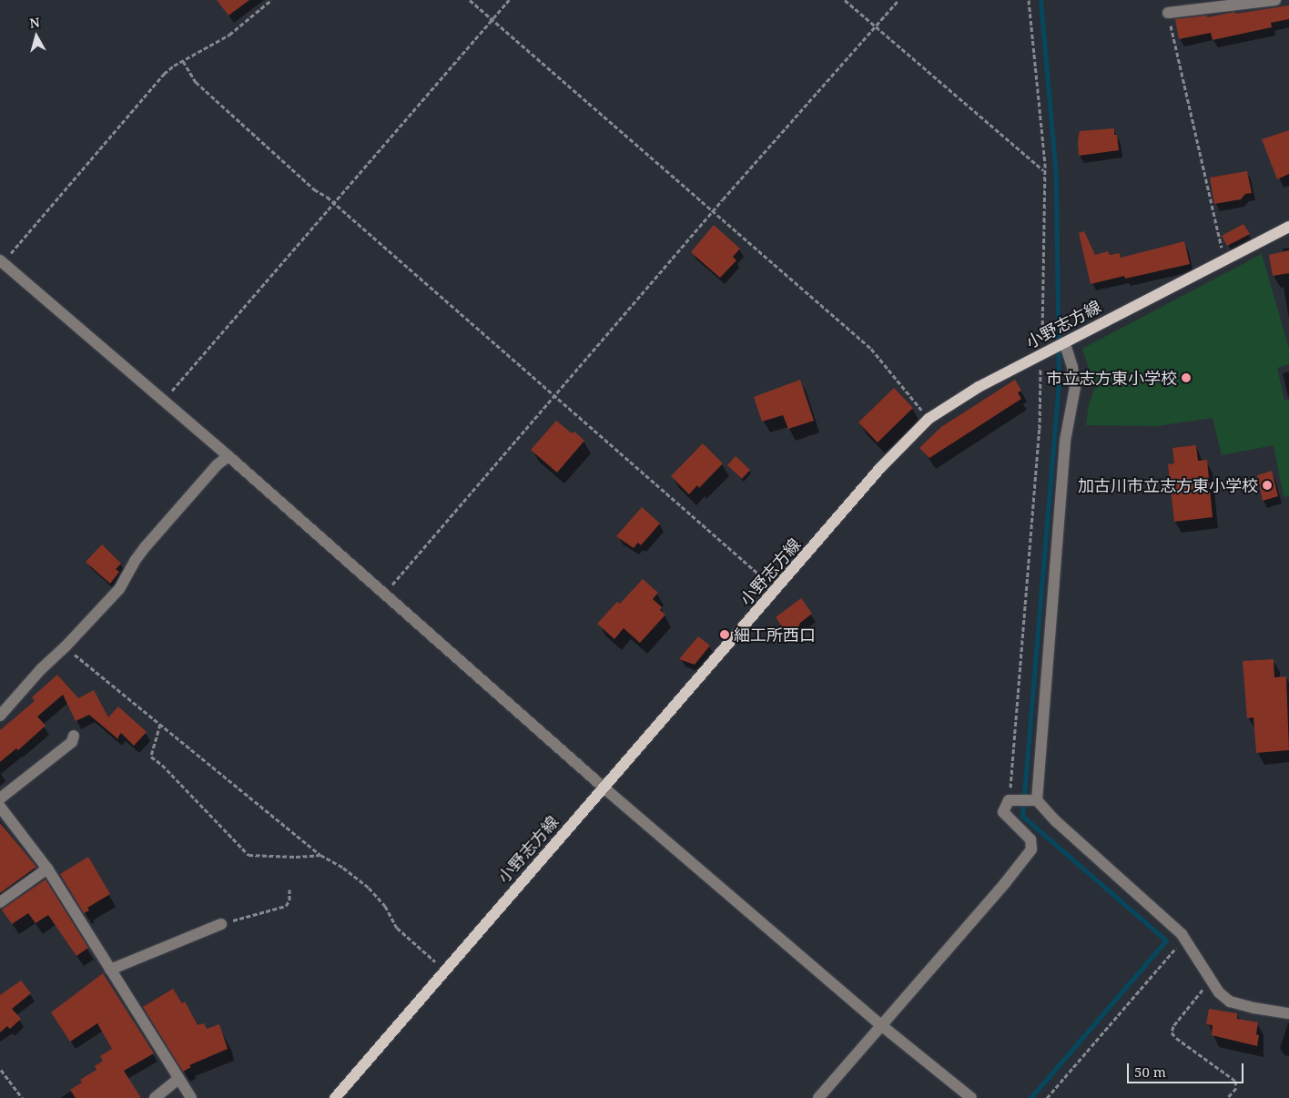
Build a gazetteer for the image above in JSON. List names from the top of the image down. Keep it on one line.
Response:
{"streets":{"main road":["小野志方線"]},"places":["市立志方東小学校","加古川市立志方東小学校","細工所西口"],"scale_bar":"50 m","north":"top"}
